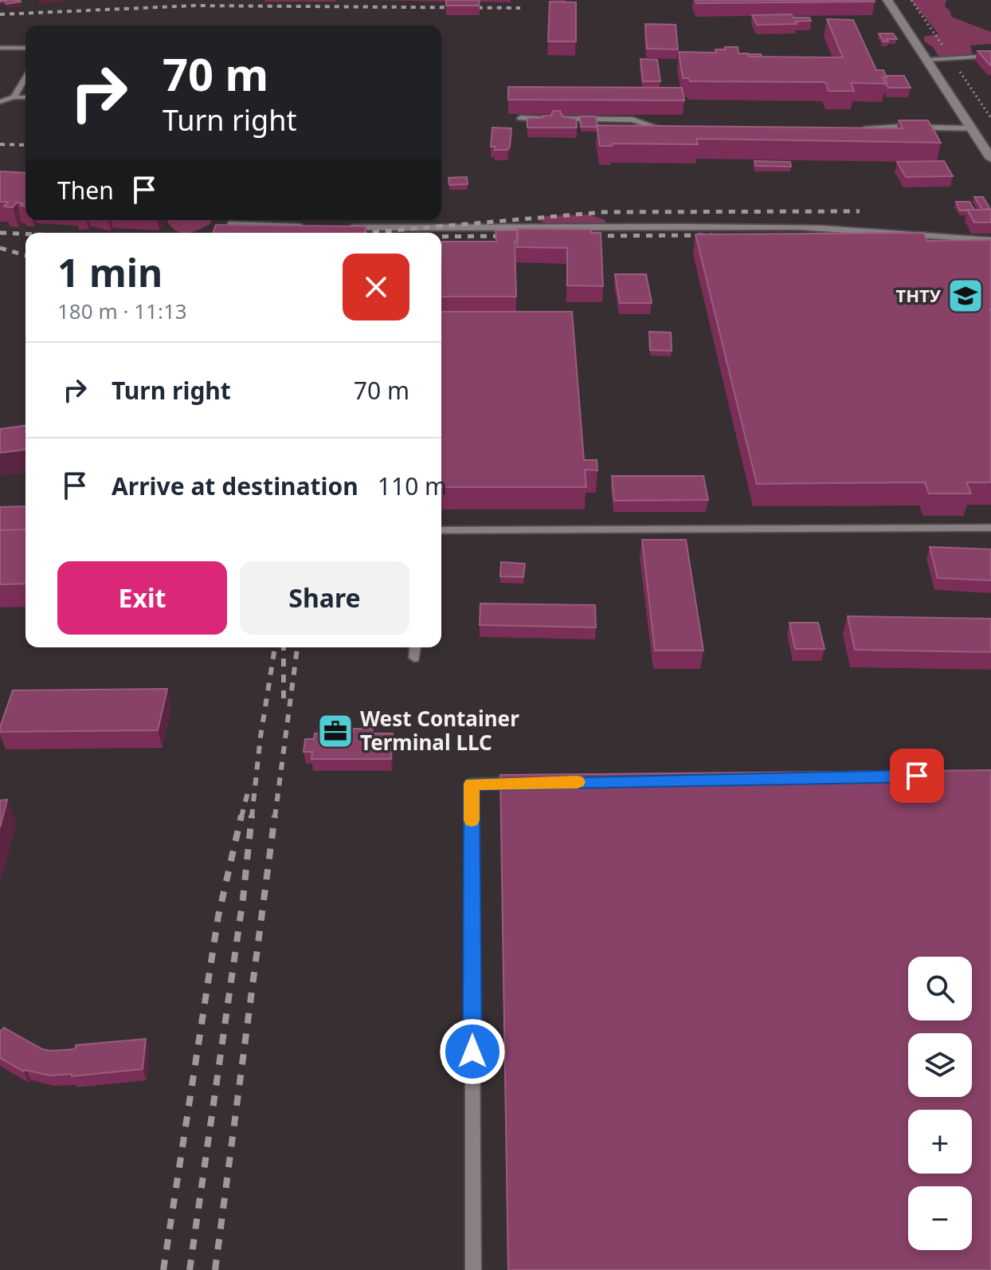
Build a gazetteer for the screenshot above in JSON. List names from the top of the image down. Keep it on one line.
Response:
{"places":{"school or university":["ТНТУ"],"office":["West Container Terminal LLC"]},"page":{"turn":["70 m","Turn right"],"then":"Then","heading":["1 min","180 m · 11:13"],"list":[{"name":"Turn right","value":"70 m"},{"name":"Arrive at destination","value":"110 m"}],"buttons":["Exit","Share"],"map_buttons":["+","−"]}}
